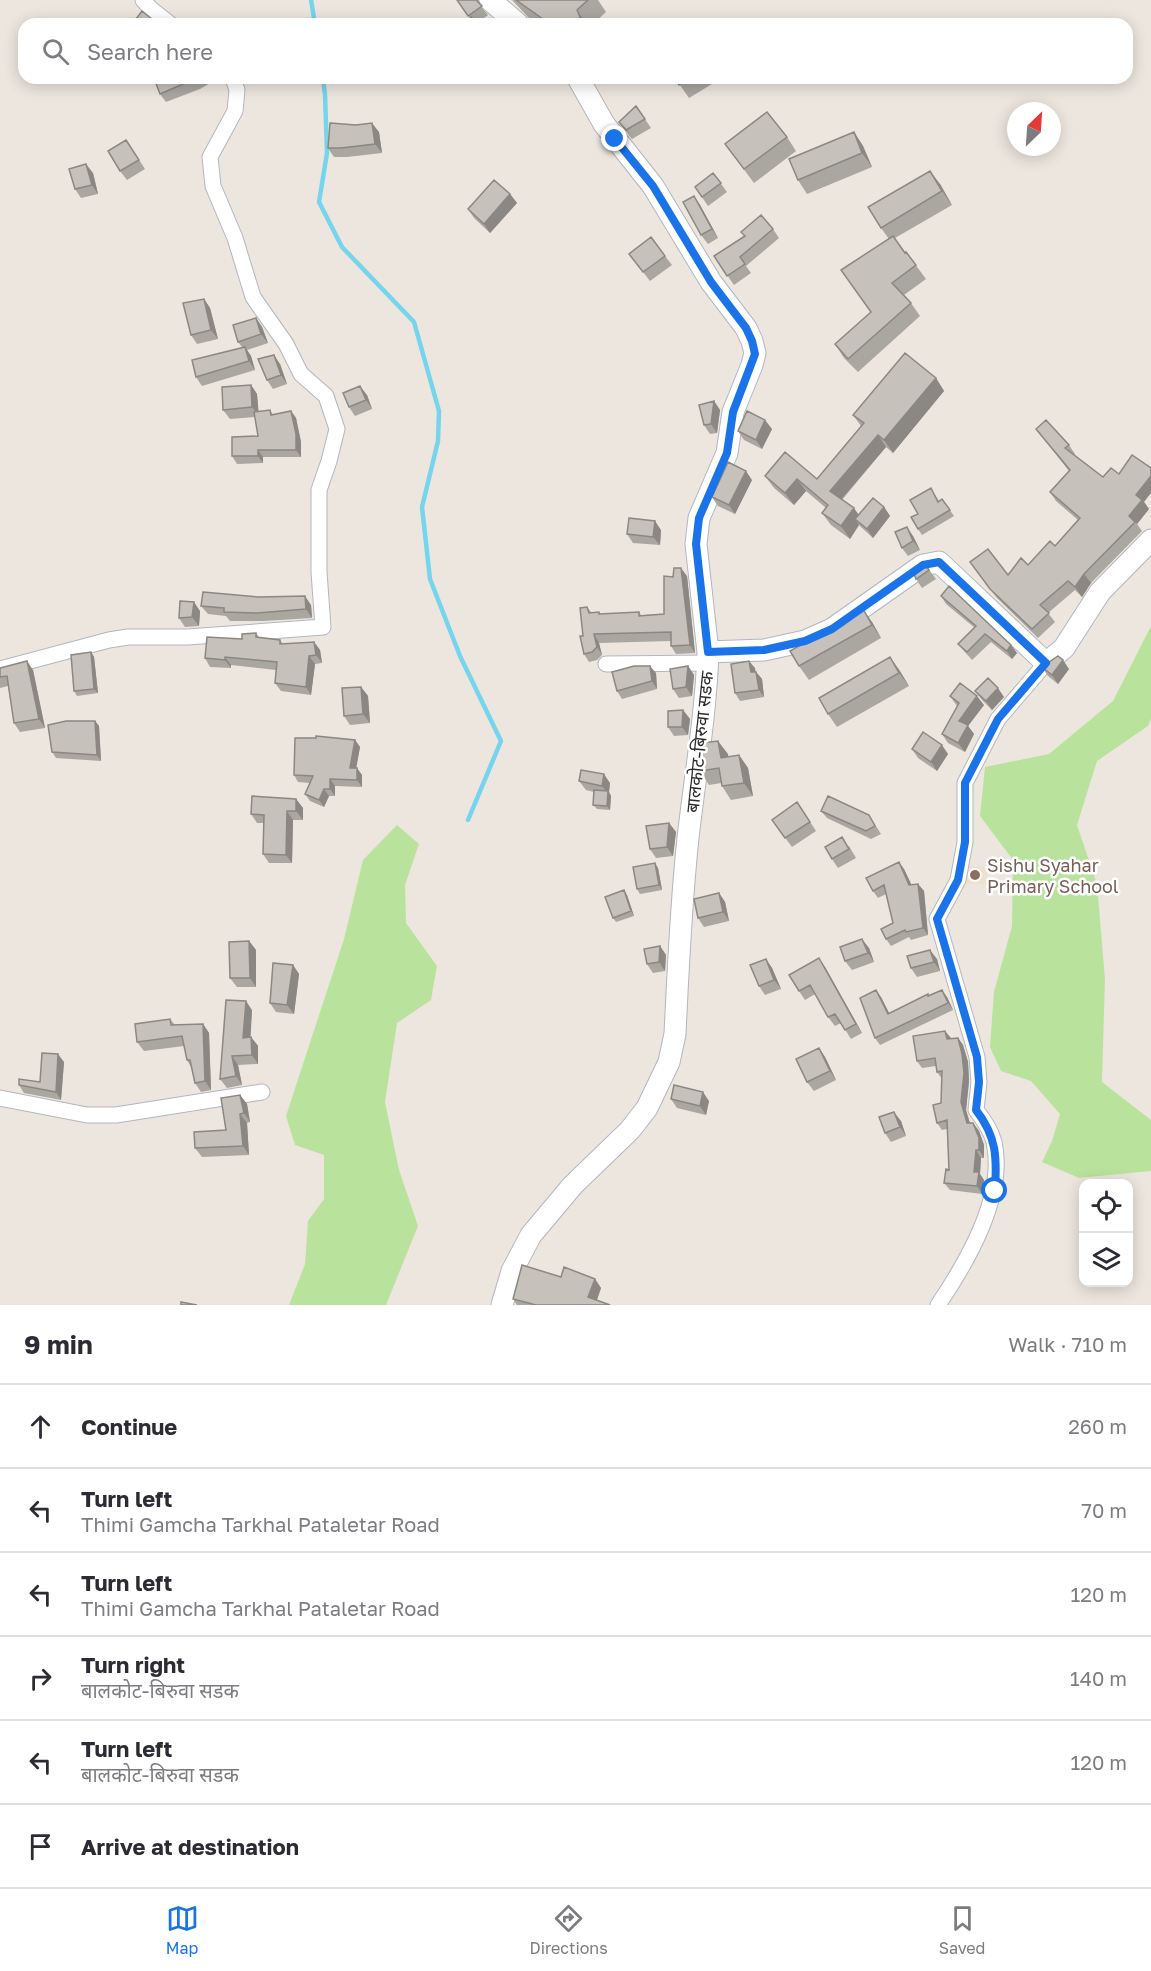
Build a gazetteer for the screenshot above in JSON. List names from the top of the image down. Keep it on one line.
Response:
{"streets":{"main road":["बालकोट-बिरुवा सडक"]},"places":["Sishu Syahar Primary School"],"north":"top right","page":{"search":"Search here","heading":["9 min","Walk · 710 m"],"list":[["Continue","260 m"],["Turn left","Thimi Gamcha Tarkhal Pataletar Road","70 m"],["Turn left","Thimi Gamcha Tarkhal Pataletar Road","120 m"],["Turn right","बालकोट-बिरुवा सडक","140 m"],["Turn left","बालकोट-बिरुवा सडक","120 m"],"Arrive at destination"],"nav":["Map","Directions","Saved"]}}
